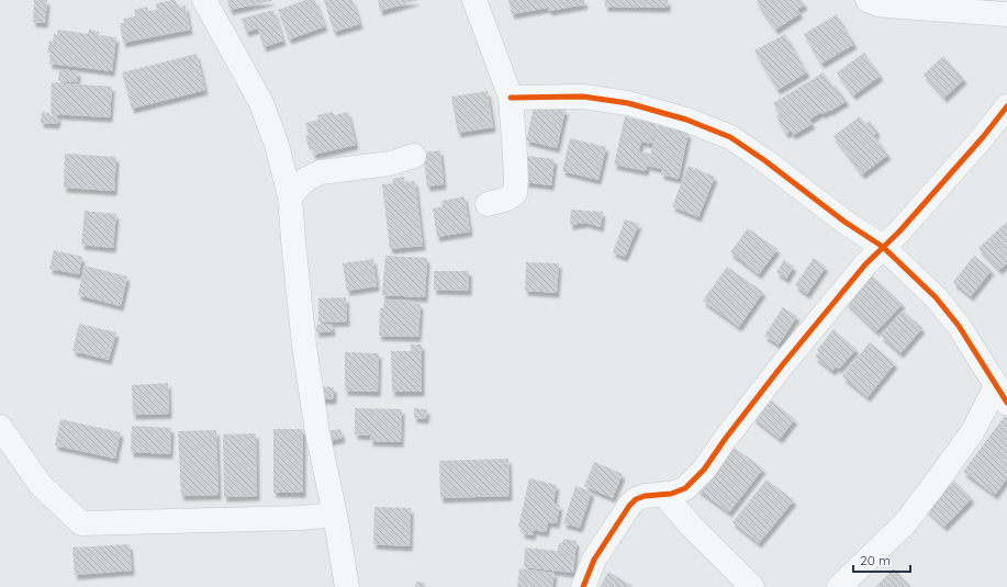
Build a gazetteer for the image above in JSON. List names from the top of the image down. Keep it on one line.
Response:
{"scale_bar":"20 m"}
